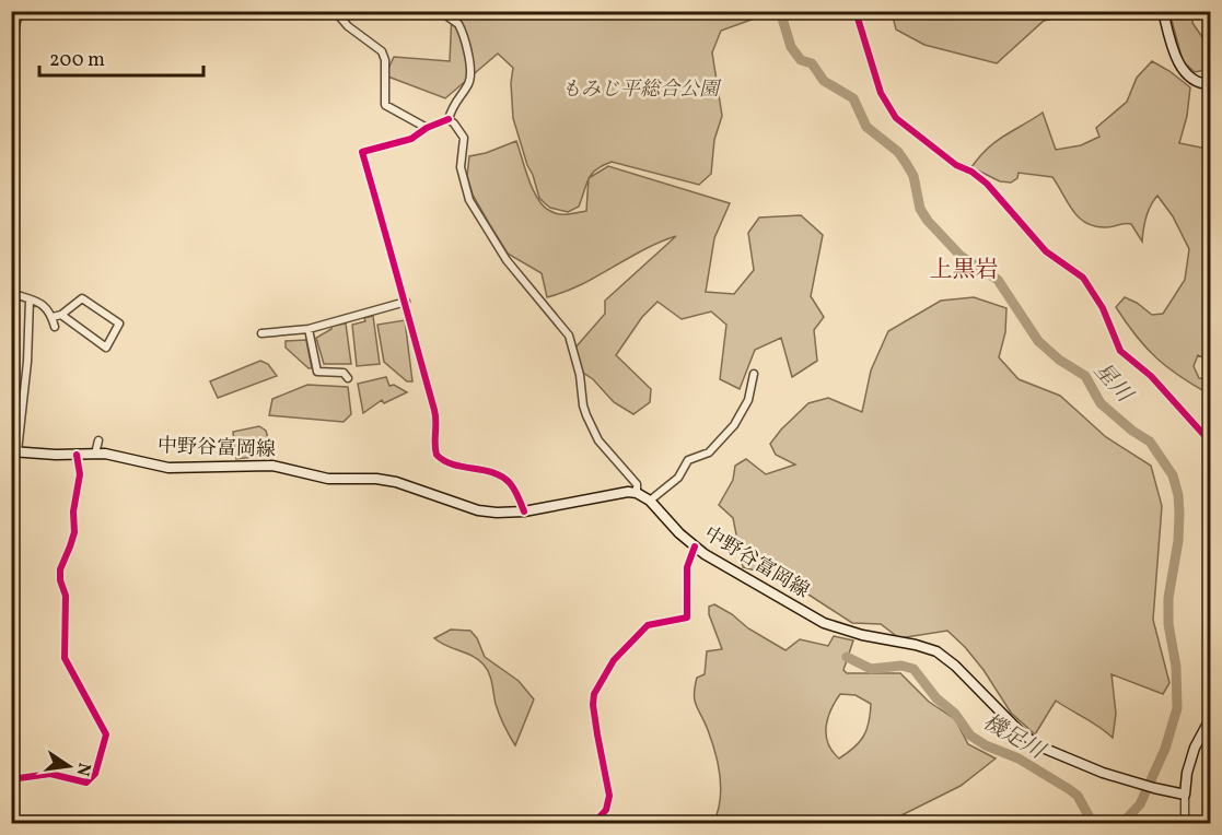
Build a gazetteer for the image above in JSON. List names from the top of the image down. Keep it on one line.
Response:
{"streets":{"main road":["中野谷富岡線"]},"districts":["上黒岩"],"water":["星川","機足川"],"parks":["もみじ平総合公園"],"scale_bar":"200 m","north":"right"}
